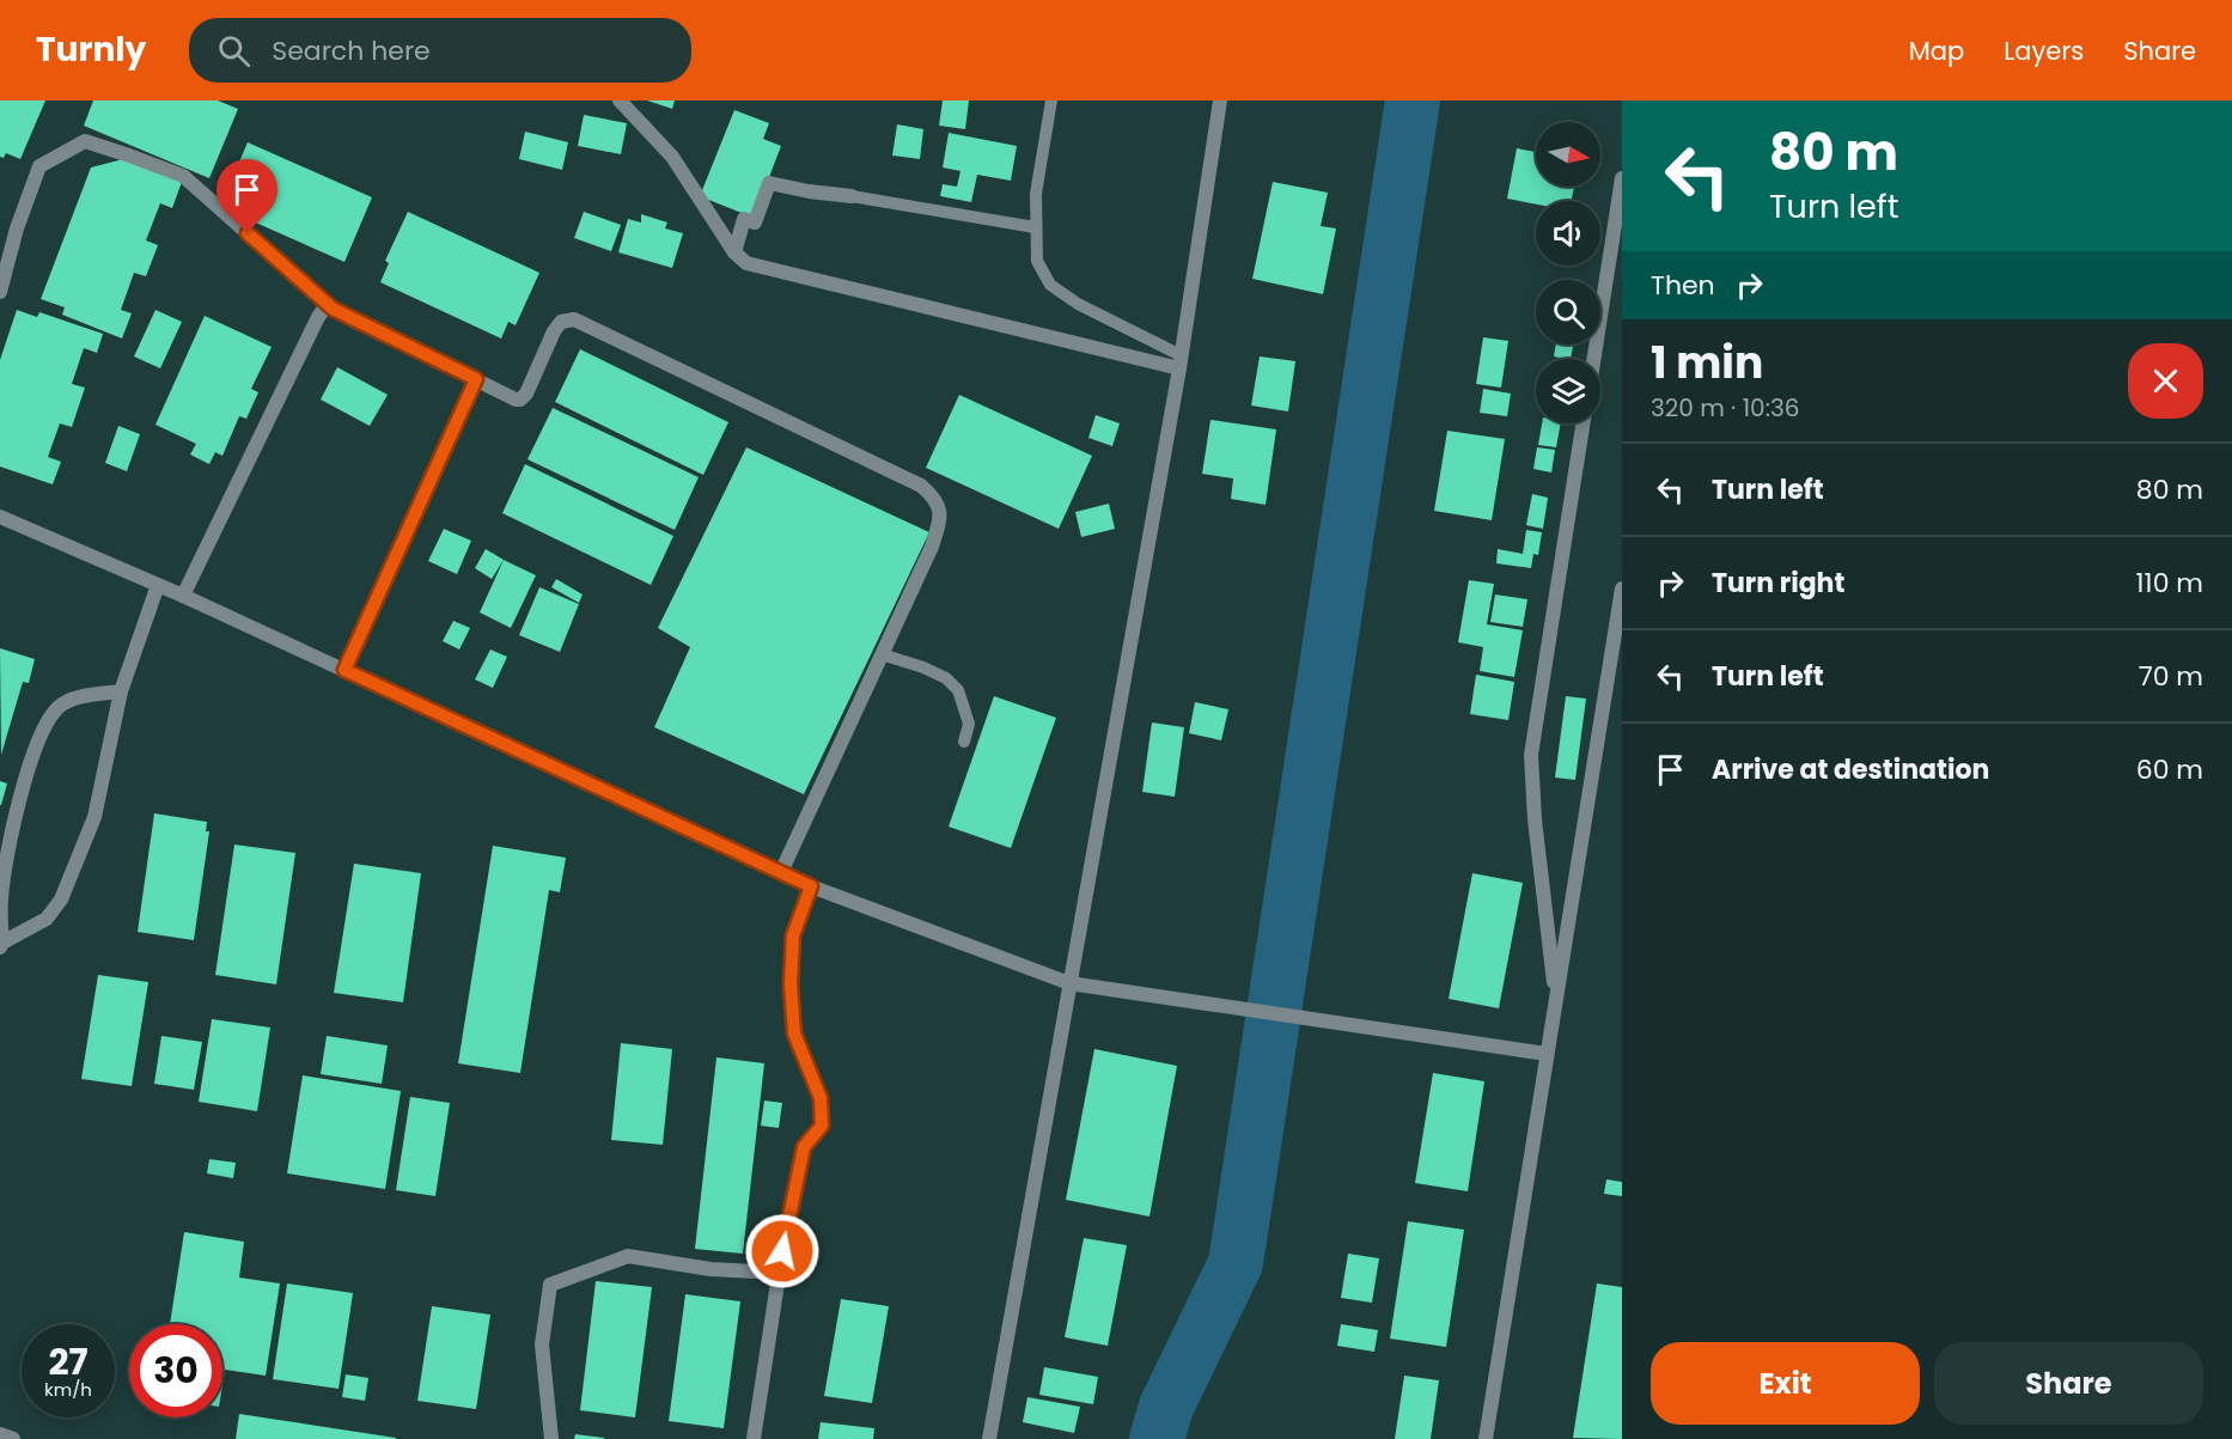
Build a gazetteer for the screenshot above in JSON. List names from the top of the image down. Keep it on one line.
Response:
{"north":"right","page":{"header":"Turnly","search":"Search here","nav":["Map","Layers","Share"],"turn":["80 m","Turn left"],"then":"Then","heading":["1 min","320 m · 10:36"],"list":[{"name":"Turn left","value":"80 m"},{"name":"Turn right","value":"110 m"},{"name":"Turn left","value":"70 m"},{"name":"Arrive at destination","value":"60 m"}],"speed":"27 km/h","limit":"30","buttons":["Exit","Share"]}}
